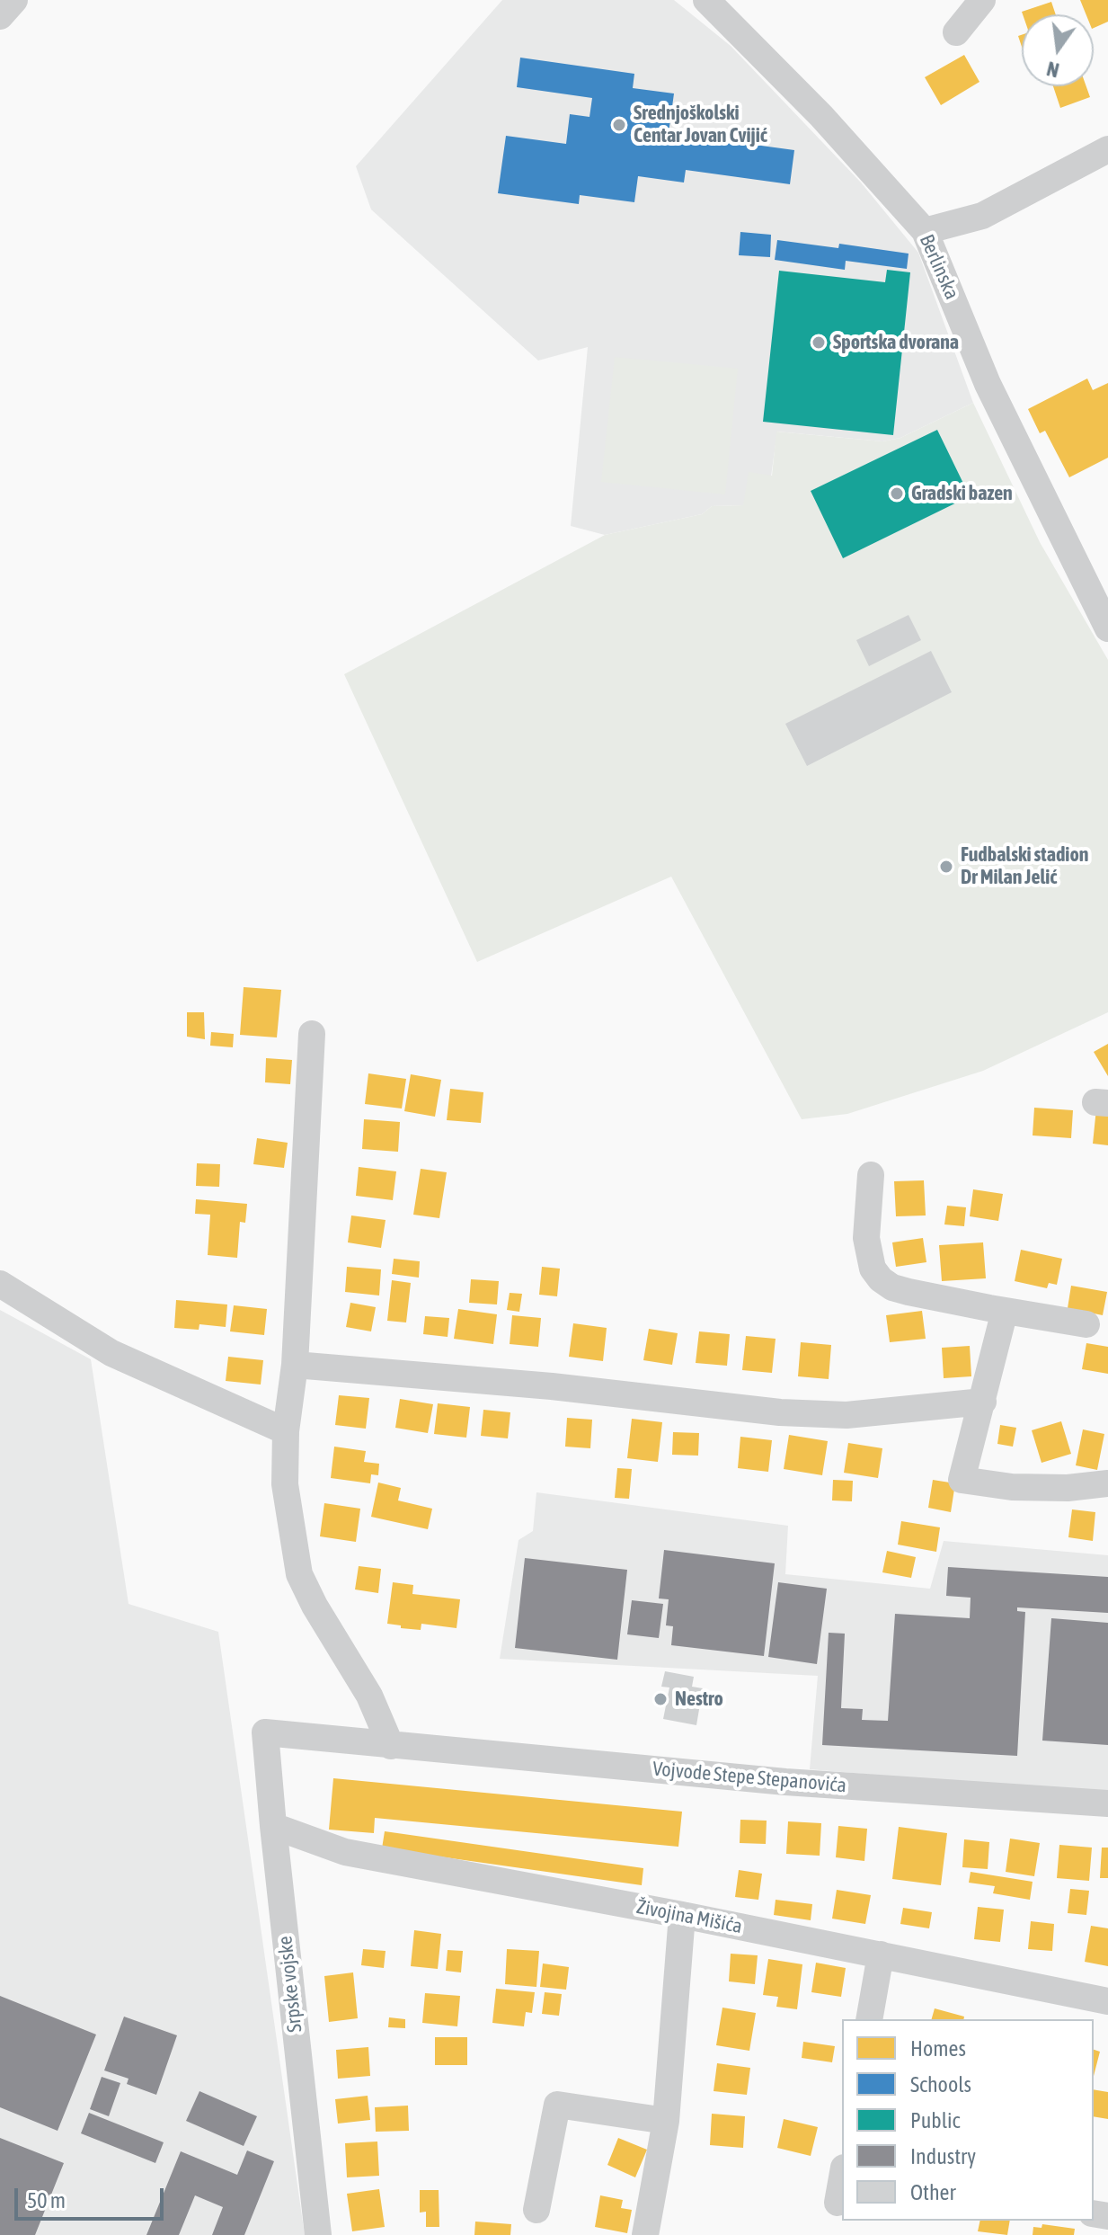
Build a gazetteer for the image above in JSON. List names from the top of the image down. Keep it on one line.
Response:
{"streets":{"street":["Berlinska","Vojvode Stepe Stepanovića","Živojina Mišića","Srpske vojske"]},"crossings":[["Vojvode Stepe Stepanovića","Srpske vojske"],["Živojina Mišića","Srpske vojske"]],"places":["Srednjoškolski Centar Jovan Cvijić","Sportska dvorana","Gradski bazen","Fudbalski stadion Dr Milan Jelić","Nestro"],"legend":["Homes","Schools","Public","Industry","Other"],"scale_bar":"50 m","north":"bottom"}
